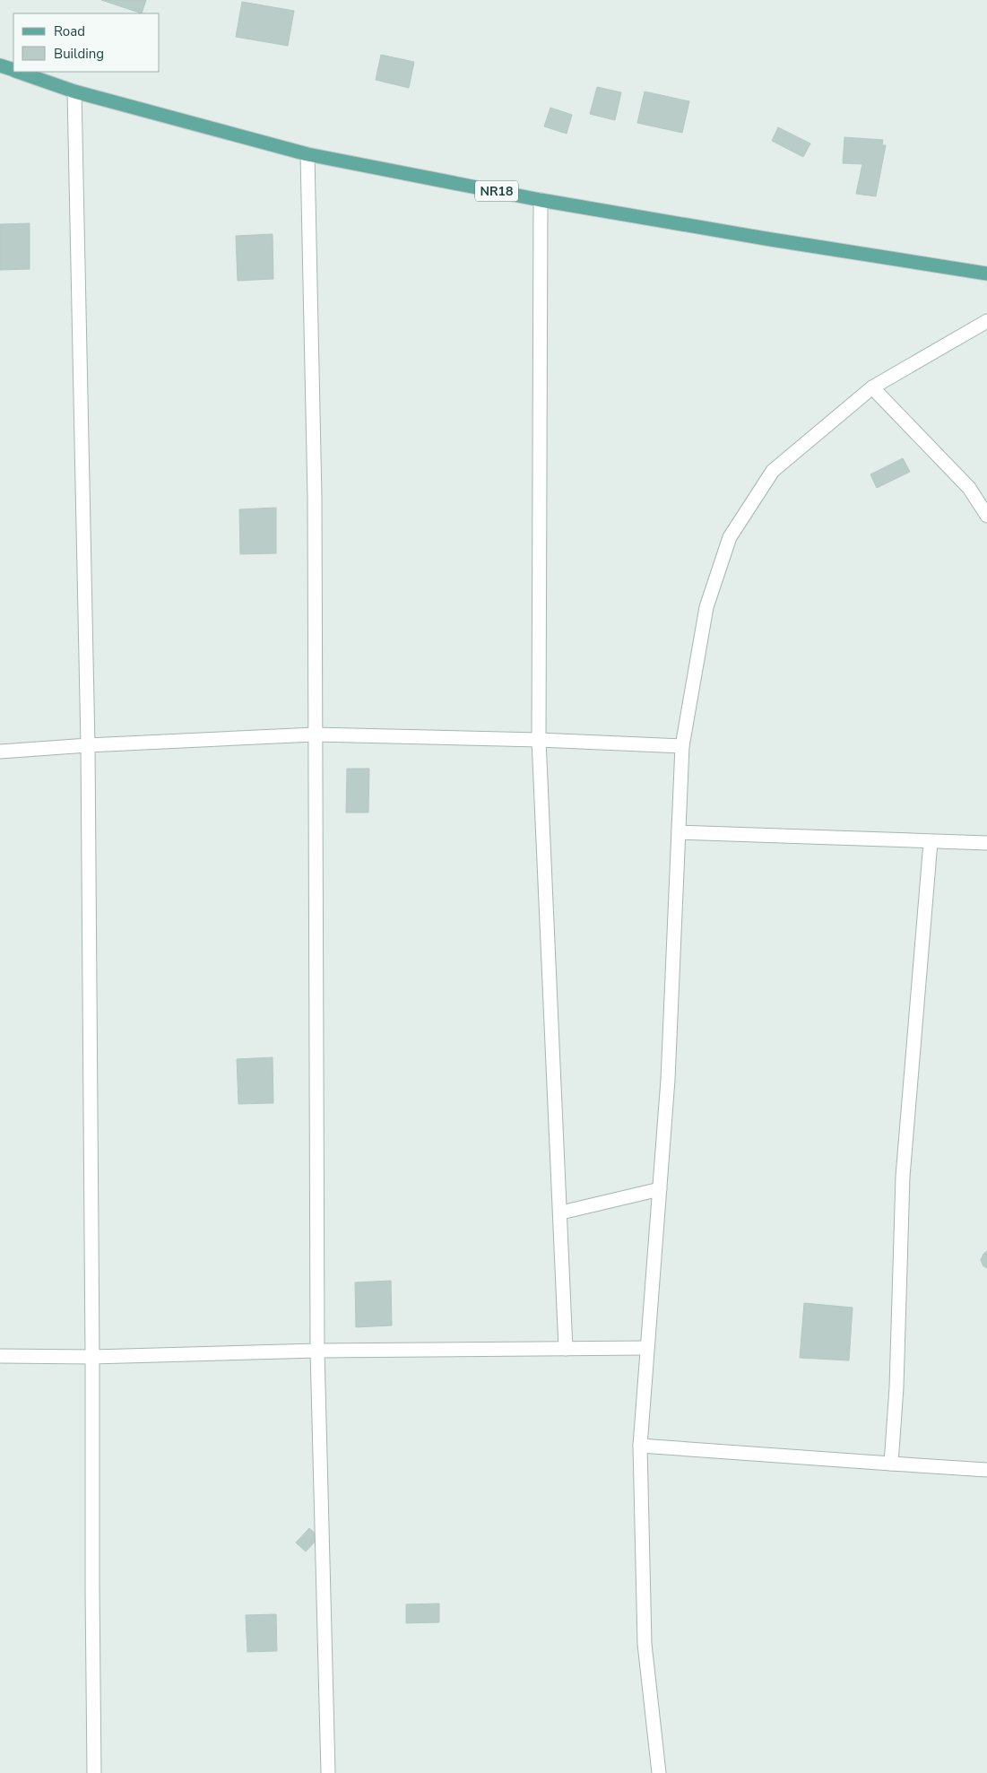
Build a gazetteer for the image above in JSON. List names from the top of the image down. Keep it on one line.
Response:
{"streets":{"main road":["NR18"]},"legend":["Road","Building"]}
